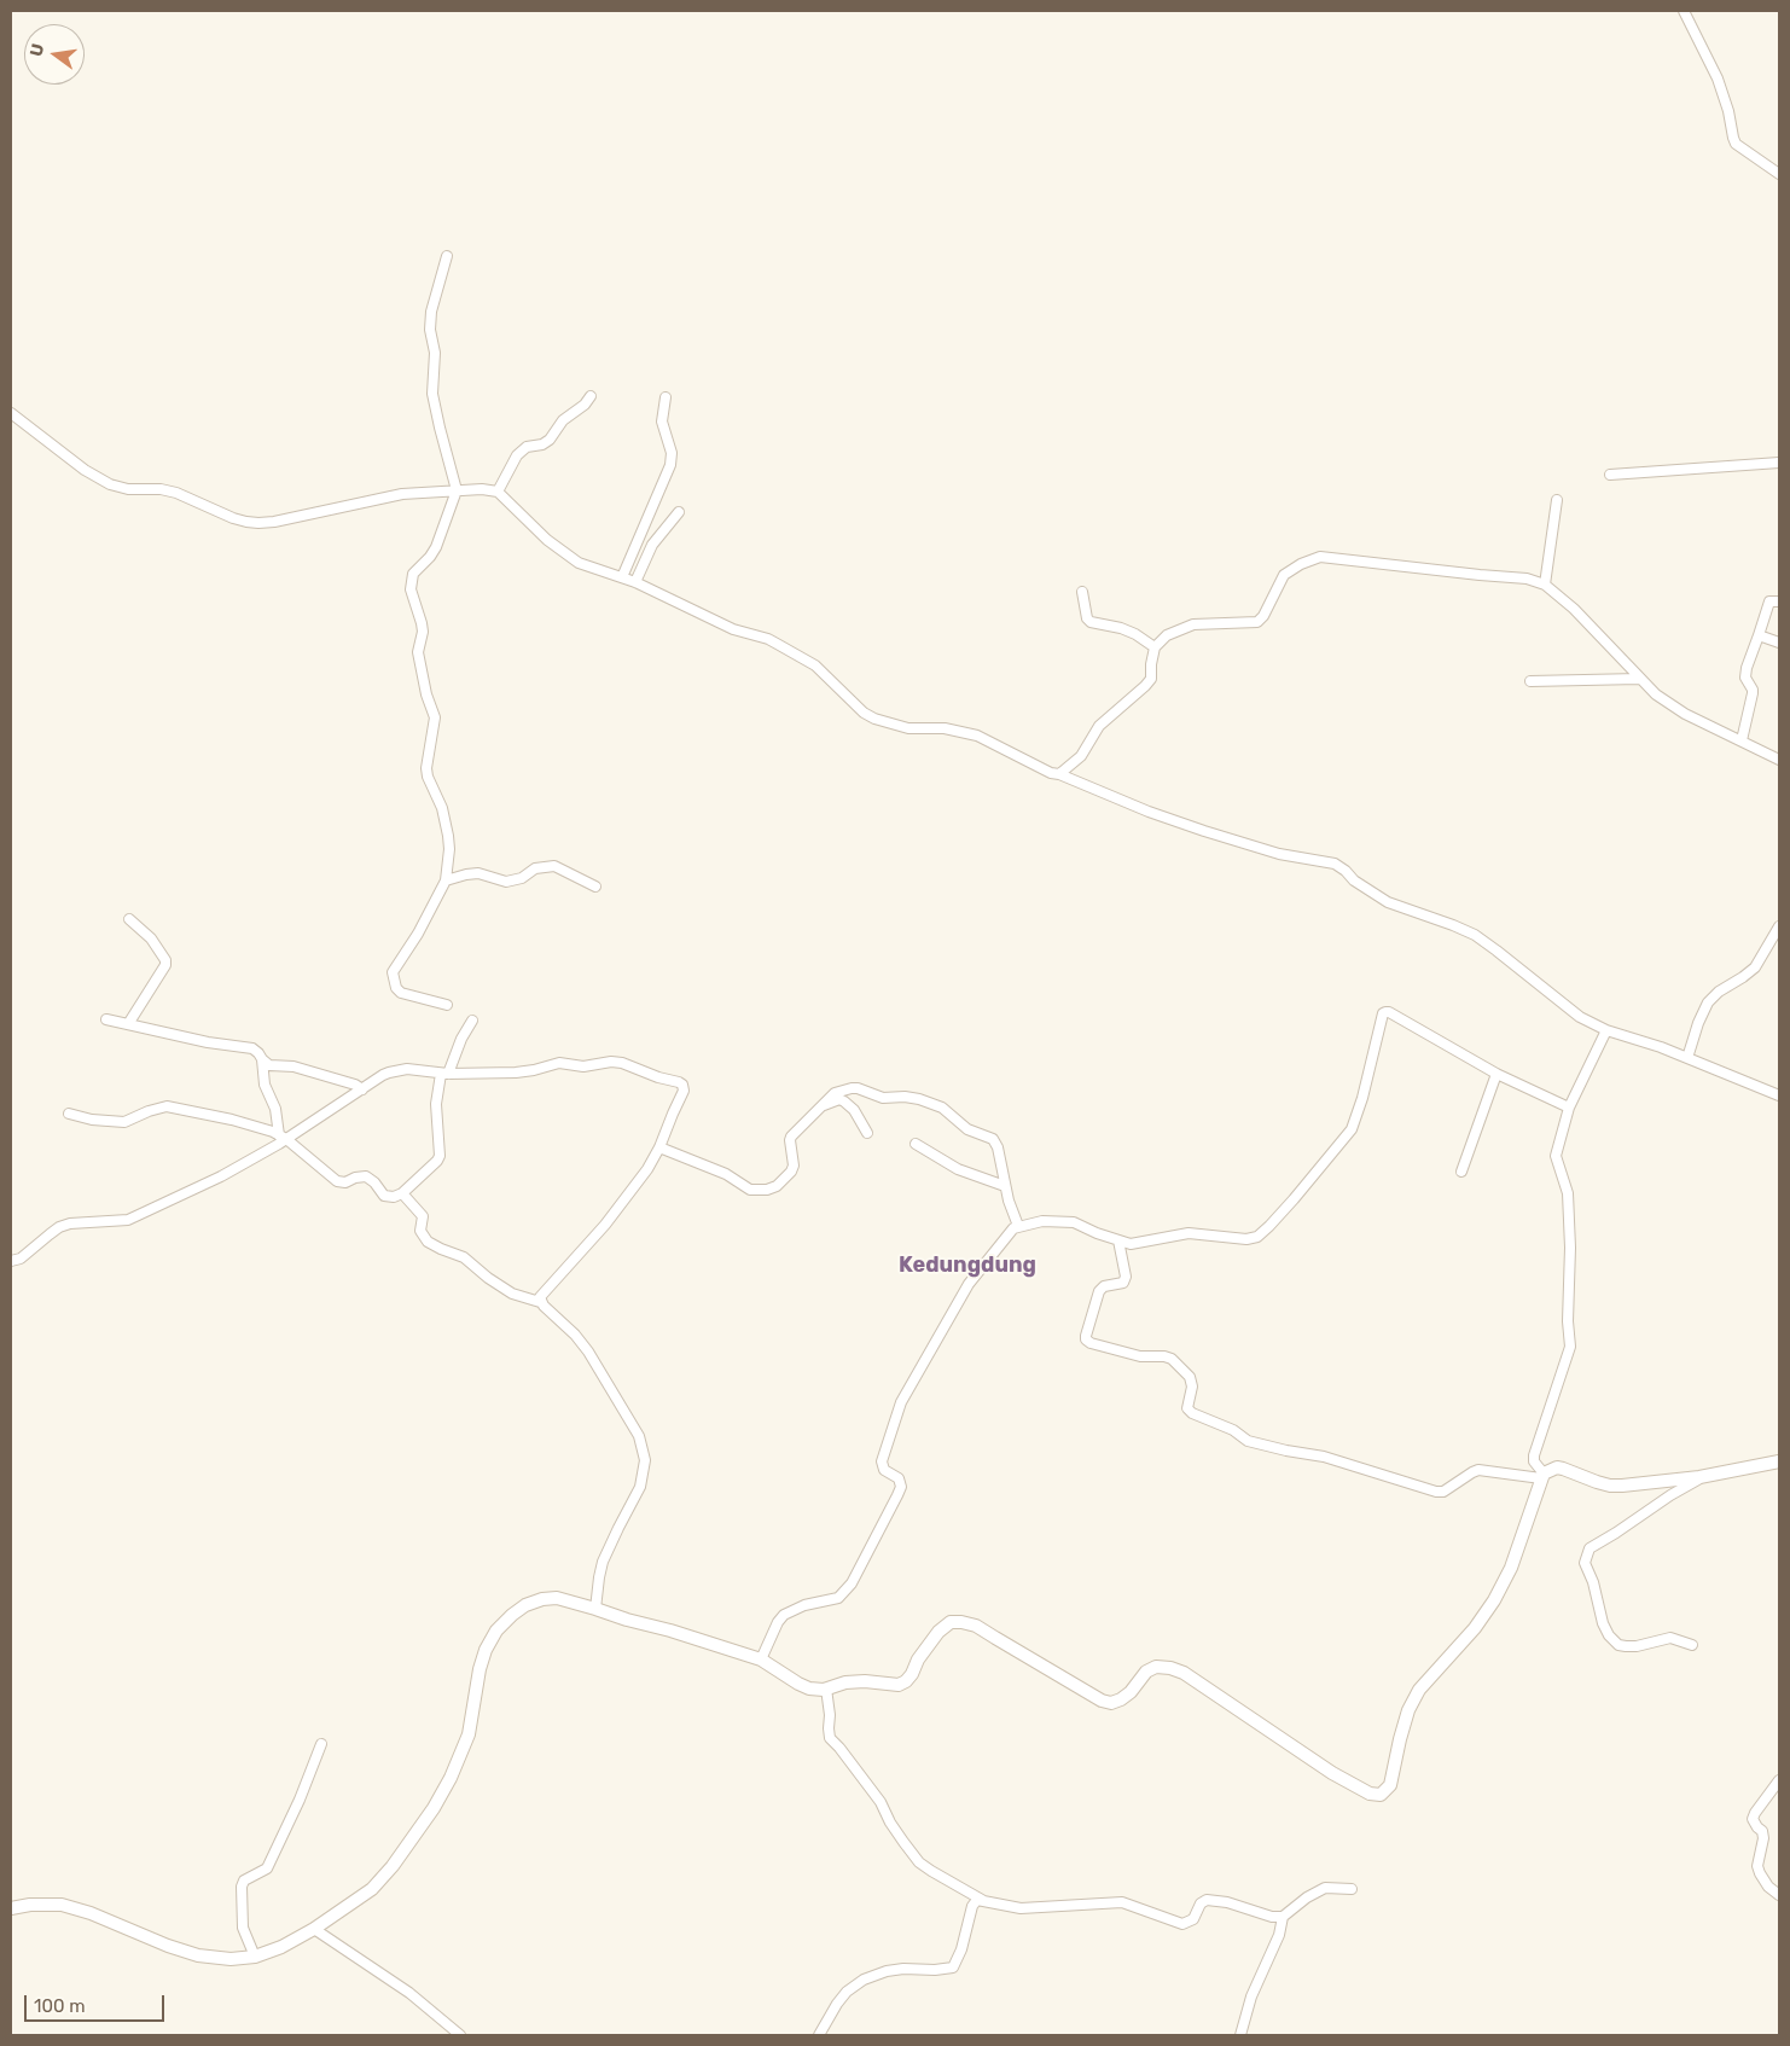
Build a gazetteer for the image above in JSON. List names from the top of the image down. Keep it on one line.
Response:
{"districts":["Kedungdung"],"scale_bar":"100 m","north":"left"}
